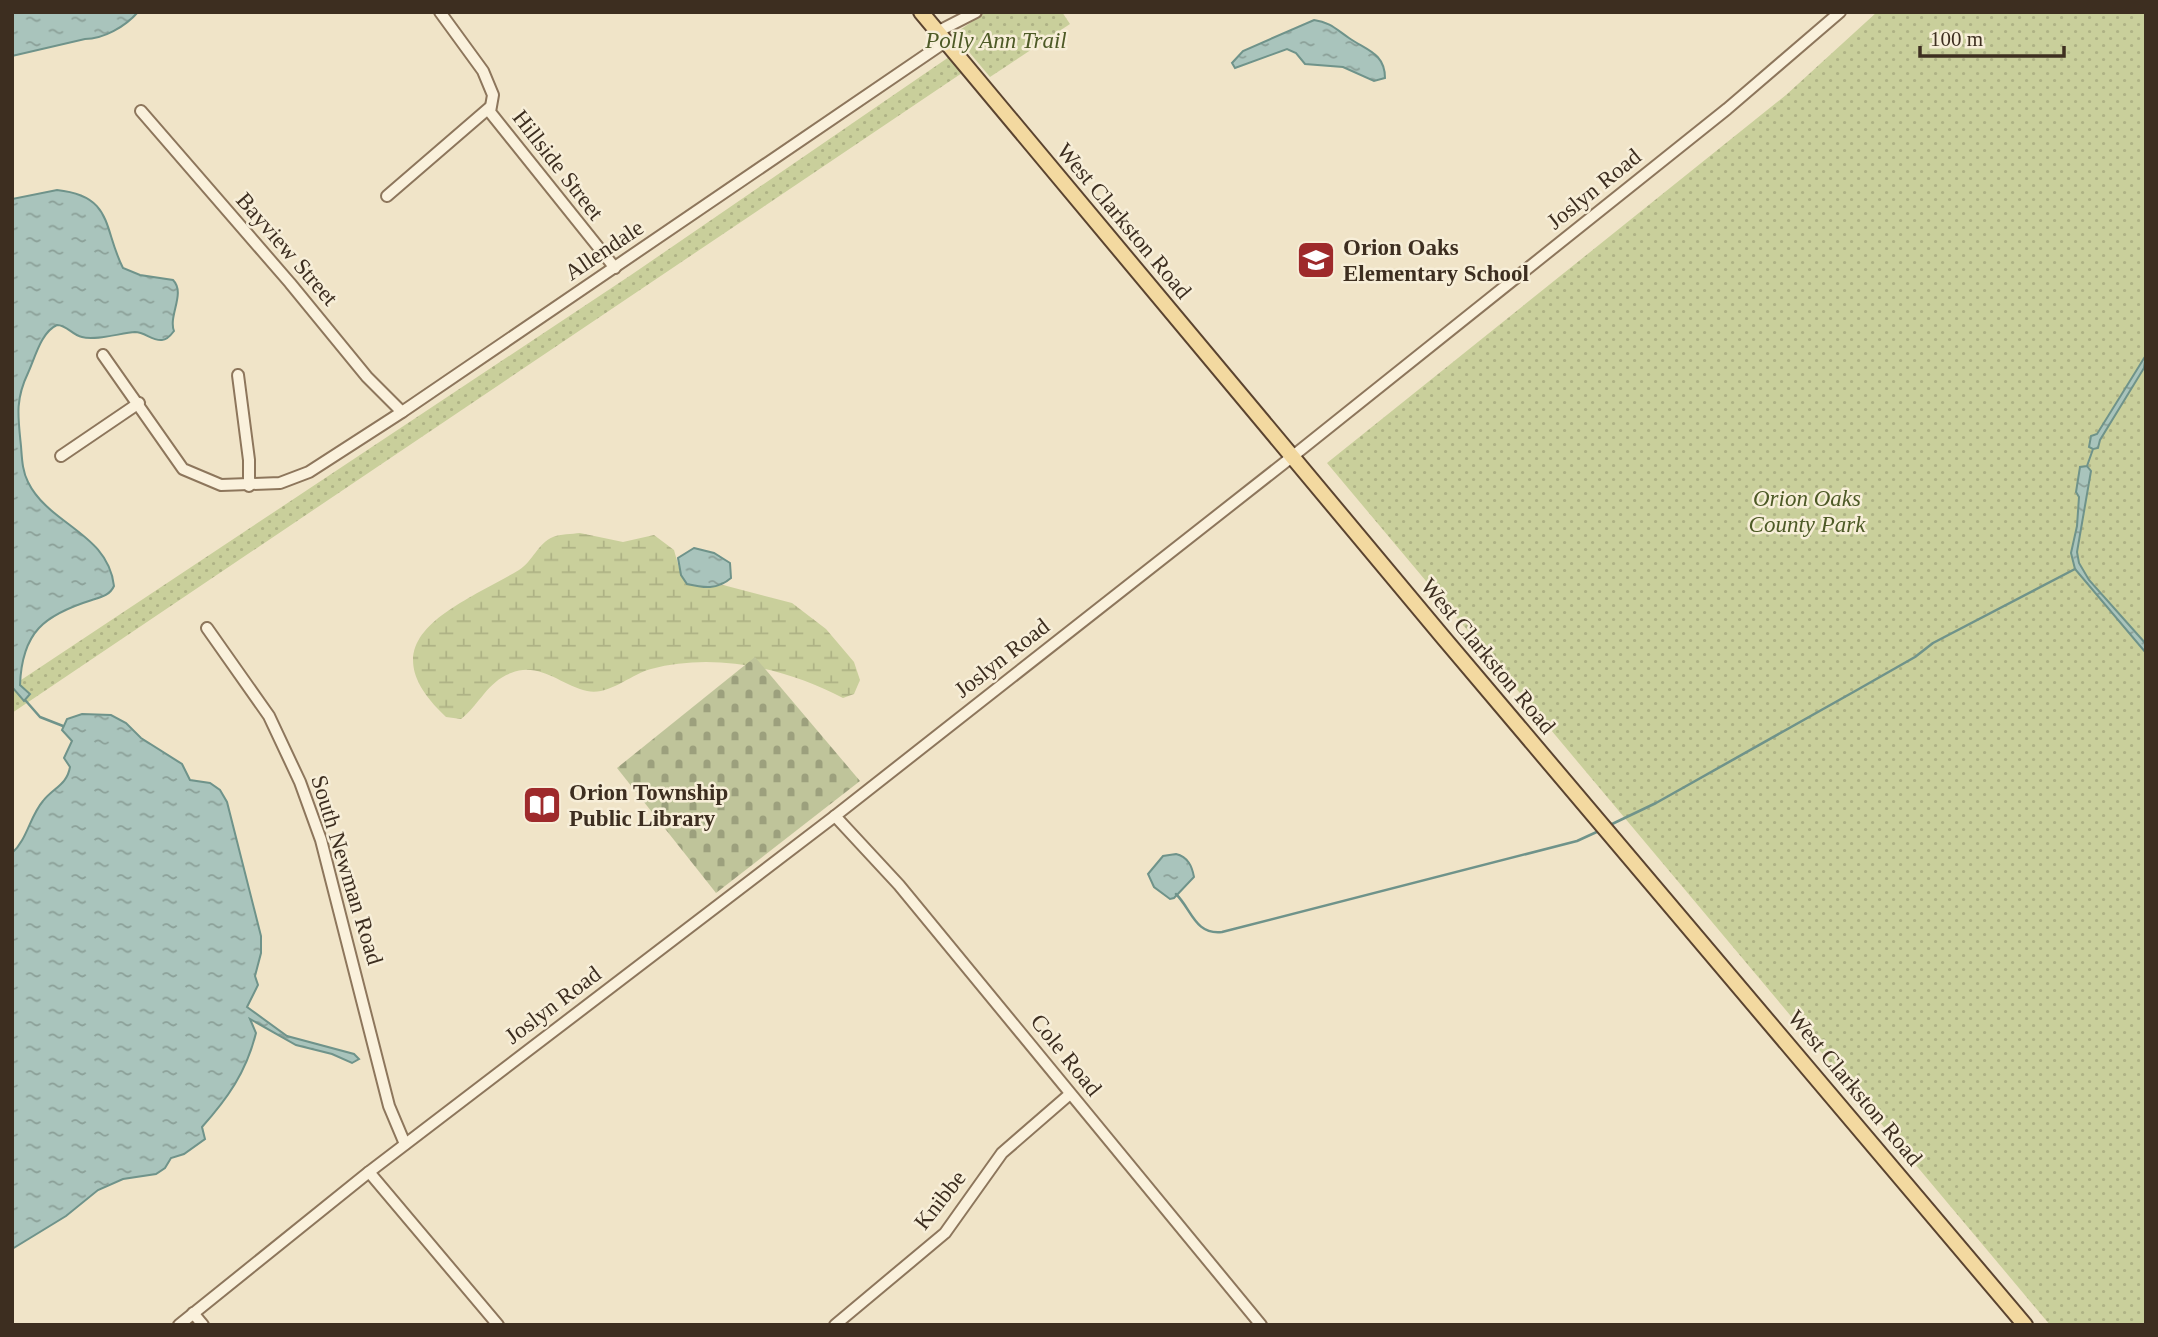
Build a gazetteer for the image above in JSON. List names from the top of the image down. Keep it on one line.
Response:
{"streets":{"main road":["West Clarkston Road"],"street":["Hillside Street","Joslyn Road","Bayview Street","Allendale","South Newman Road","Cole Road","Knibbe"]},"crossings":[["Hillside Street","Allendale"],["Joslyn Road","West Clarkston Road"],["Joslyn Road","South Newman Road"],["Joslyn Road","Cole Road"],["West Clarkston Road","Allendale"],["Bayview Street","Allendale"],["Cole Road","Knibbe"]],"parks":["Polly Ann Trail","Orion Oaks County Park"],"places":{"school or university":["Orion Oaks Elementary School"],"library":["Orion Township Public Library"]},"scale_bar":"100 m"}
